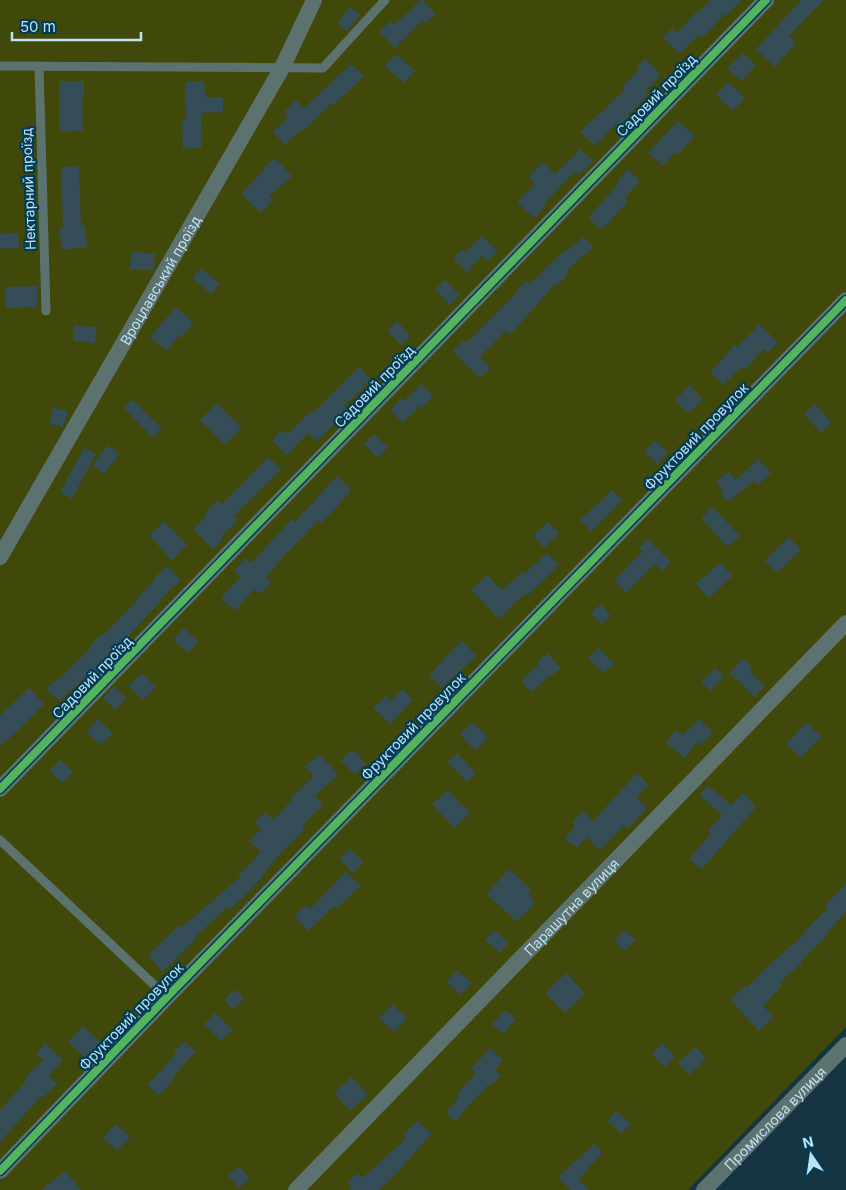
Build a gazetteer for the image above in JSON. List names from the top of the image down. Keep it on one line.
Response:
{"streets":{"street":["Садовий проїзд","Вроцлавський проїзд","Фруктовий провулок","Парашутна вулиця","Промислова вулиця"],"lane":["Нектарний проїзд"]},"scale_bar":"50 m","north":"top"}
